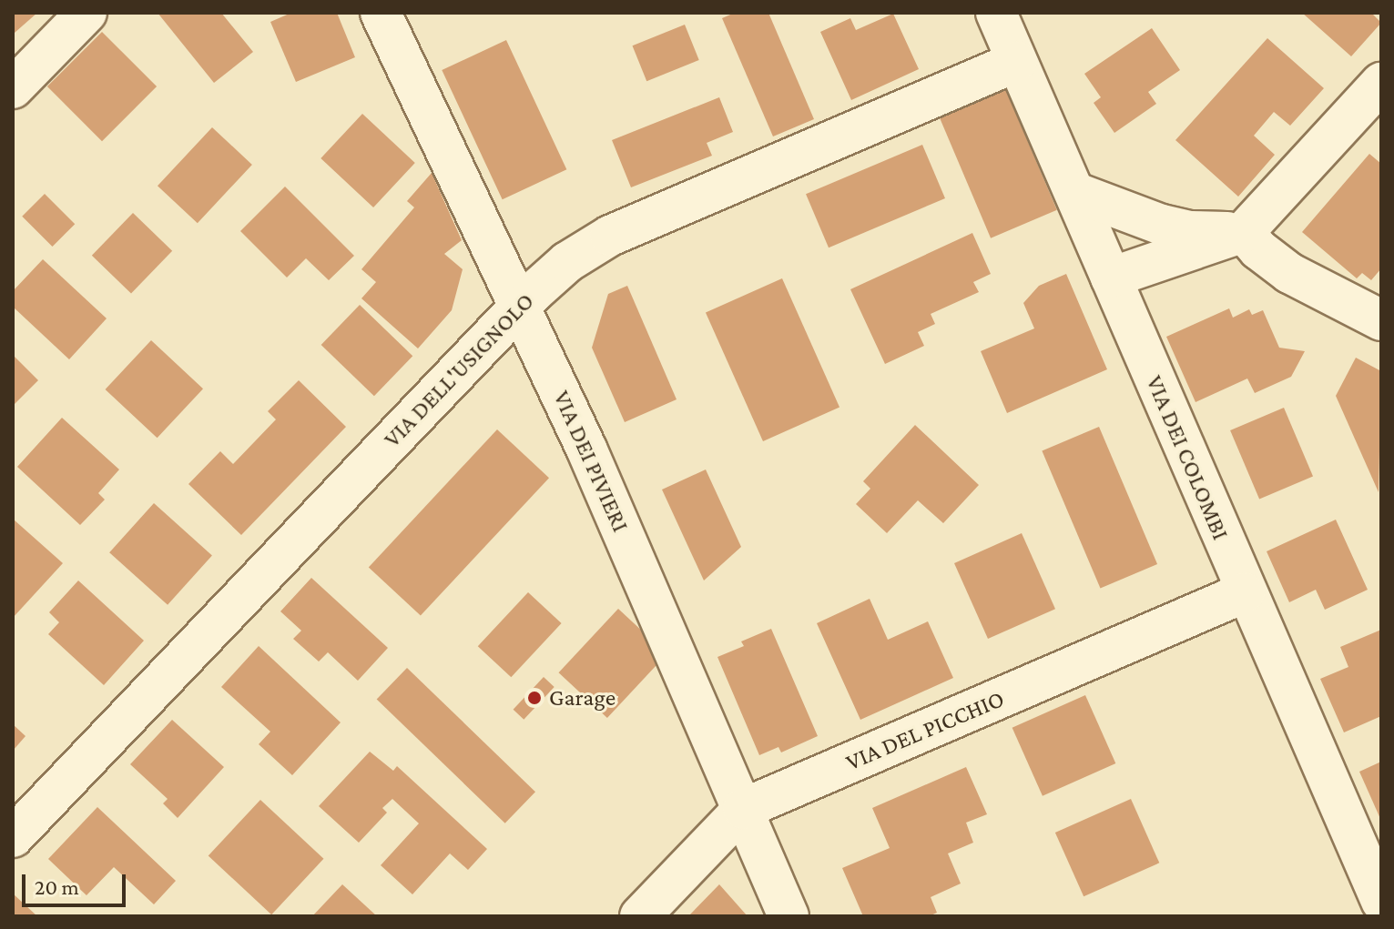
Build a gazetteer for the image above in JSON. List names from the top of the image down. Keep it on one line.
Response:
{"streets":{"street":["VIA DELL'USIGNOLO","VIA DEI COLOMBI","VIA DEI PIVIERI","VIA DEL PICCHIO"]},"crossings":[["VIA DELL'USIGNOLO","VIA DEI COLOMBI"],["VIA DELL'USIGNOLO","VIA DEI PIVIERI"],["VIA DEI COLOMBI","VIA DEL PICCHIO"],["VIA DEI PIVIERI","VIA DEL PICCHIO"]],"places":["Garage"],"scale_bar":"20 m"}
